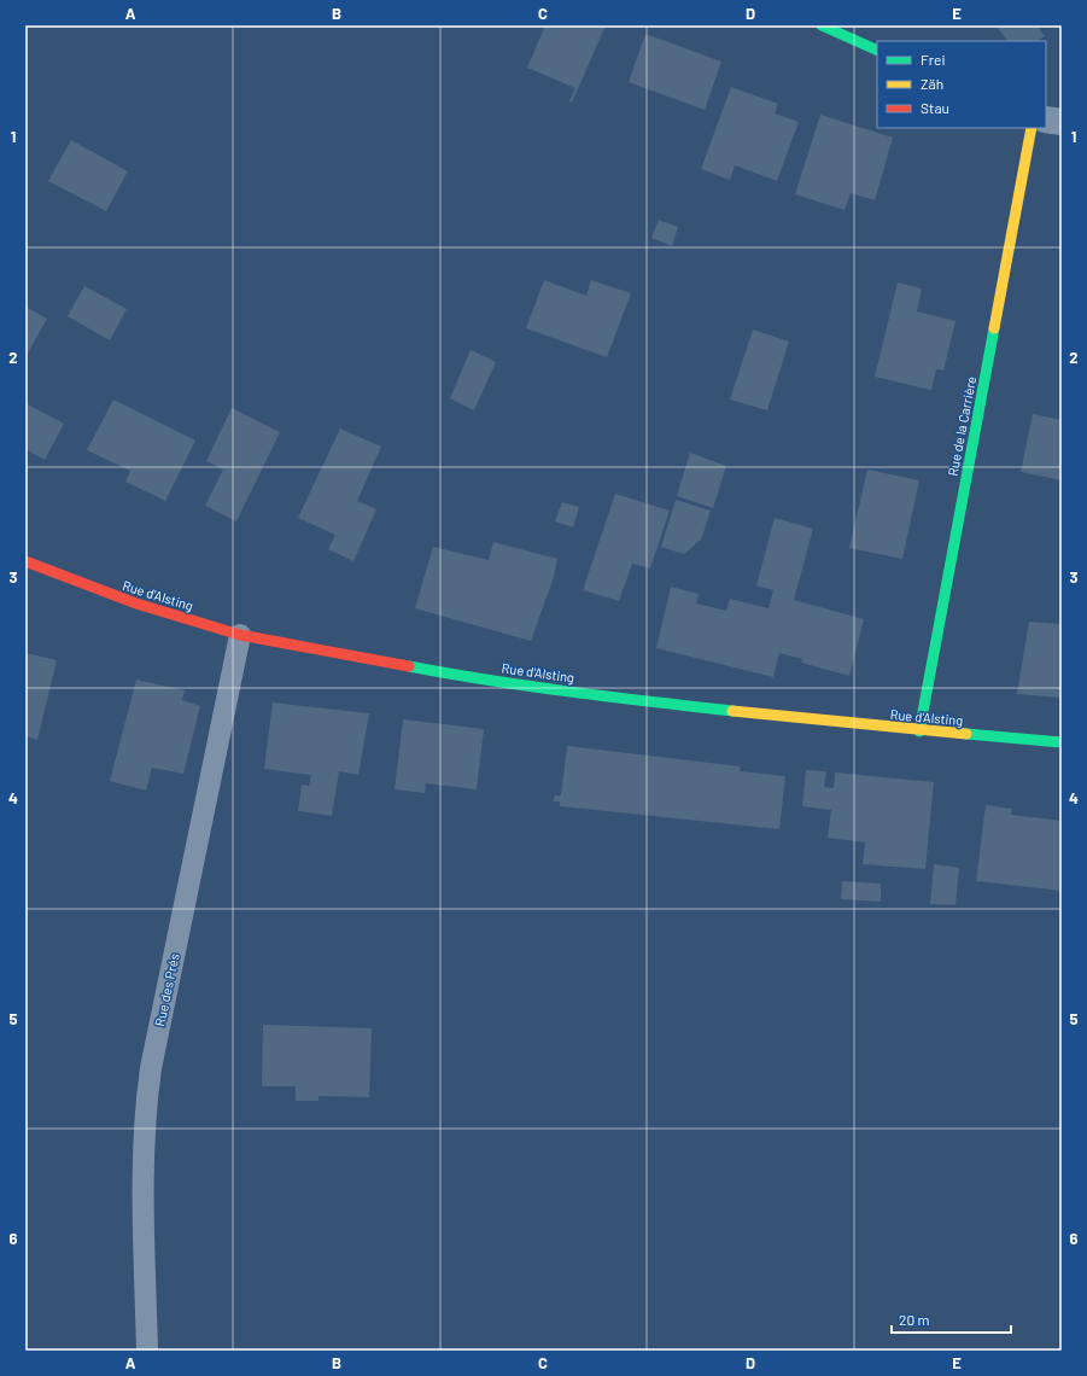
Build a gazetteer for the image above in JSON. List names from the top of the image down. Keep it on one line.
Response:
{"streets":{"main road":["Rue de la Carrière","Rue d'Alsting"],"lane":["Rue des Prés"]},"crossings":[["Rue de la Carrière","Rue d'Alsting"],["Rue d'Alsting","Rue des Prés"]],"legend":["Frei","Zäh","Stau"],"scale_bar":"20 m","grid":{"columns":["A","B","C","D","E"],"rows":["1","2","3","4","5","6"]}}
